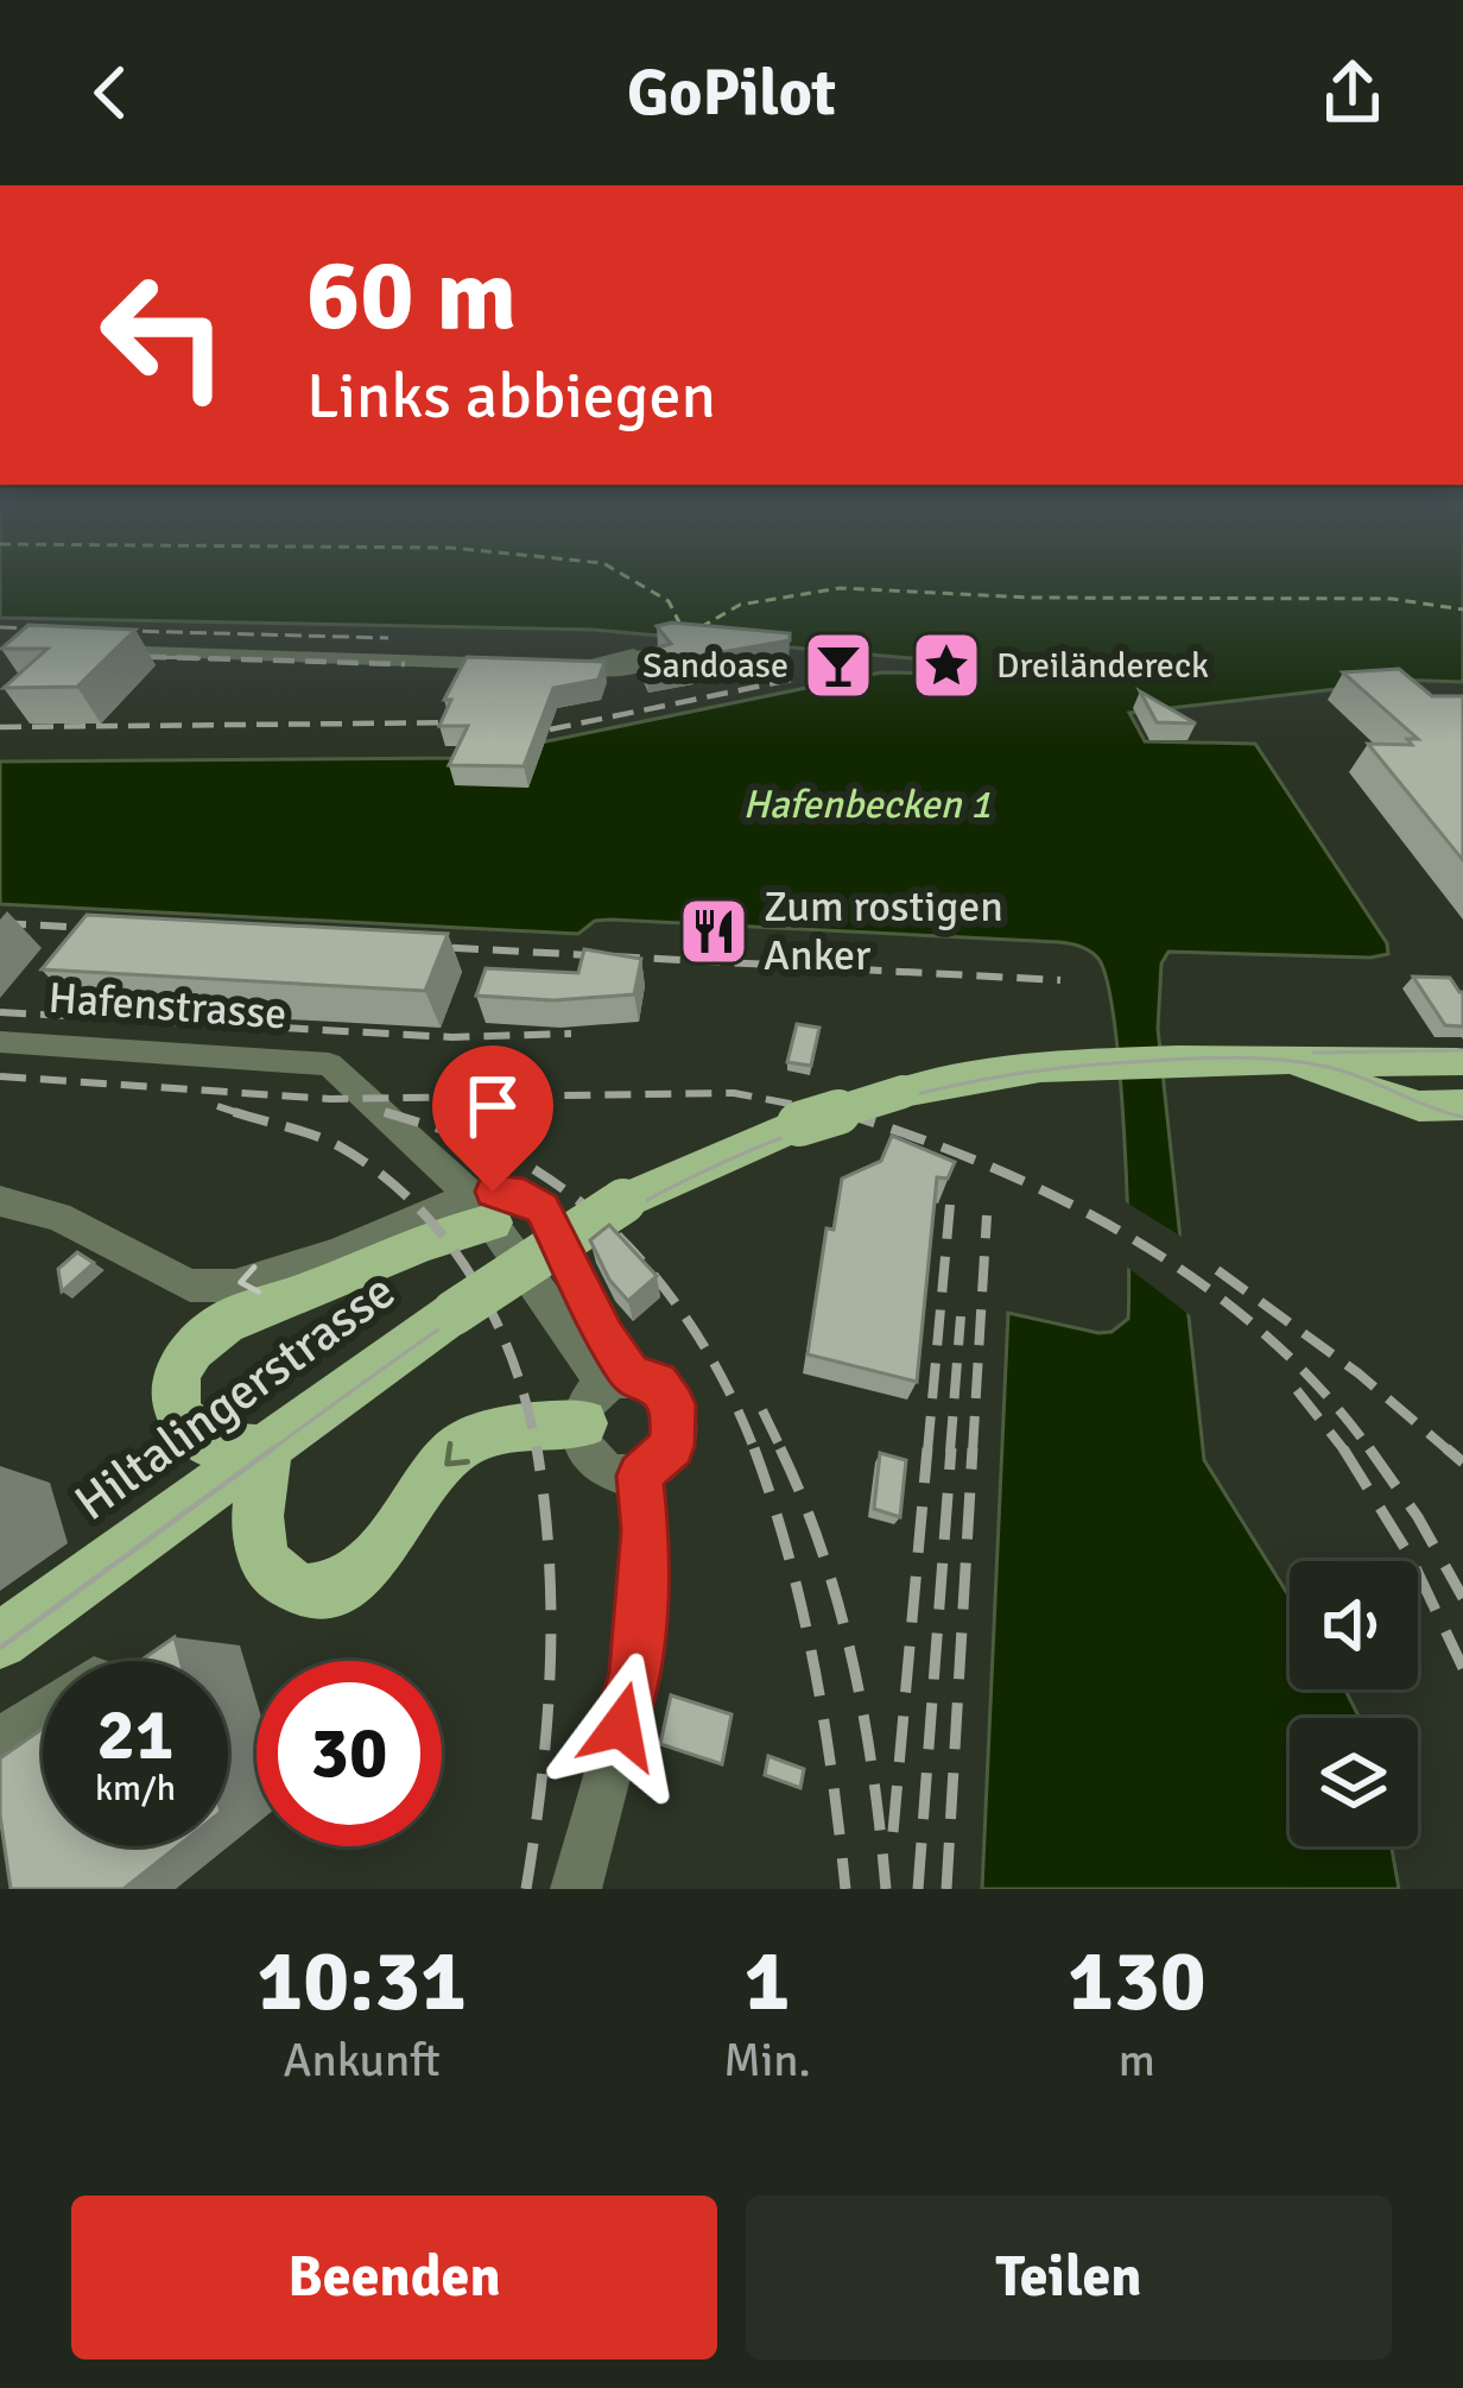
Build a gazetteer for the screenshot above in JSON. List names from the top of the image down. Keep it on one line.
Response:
{"streets":{"main road":["Hiltalingerstrasse"],"street":["Hafenstrasse"]},"water":["Hafenbecken 1"],"places":{"bar":["Sandoase"],"place":["Dreiländereck"],"restaurant":["Zum rostigen Anker"]},"page":{"header":"GoPilot","turn":["60 m","Links abbiegen"],"speed":"21 km/h","limit":"30","eta":["10:31","Ankunft","1","Min.","130","m"],"buttons":["Beenden","Teilen"]}}
